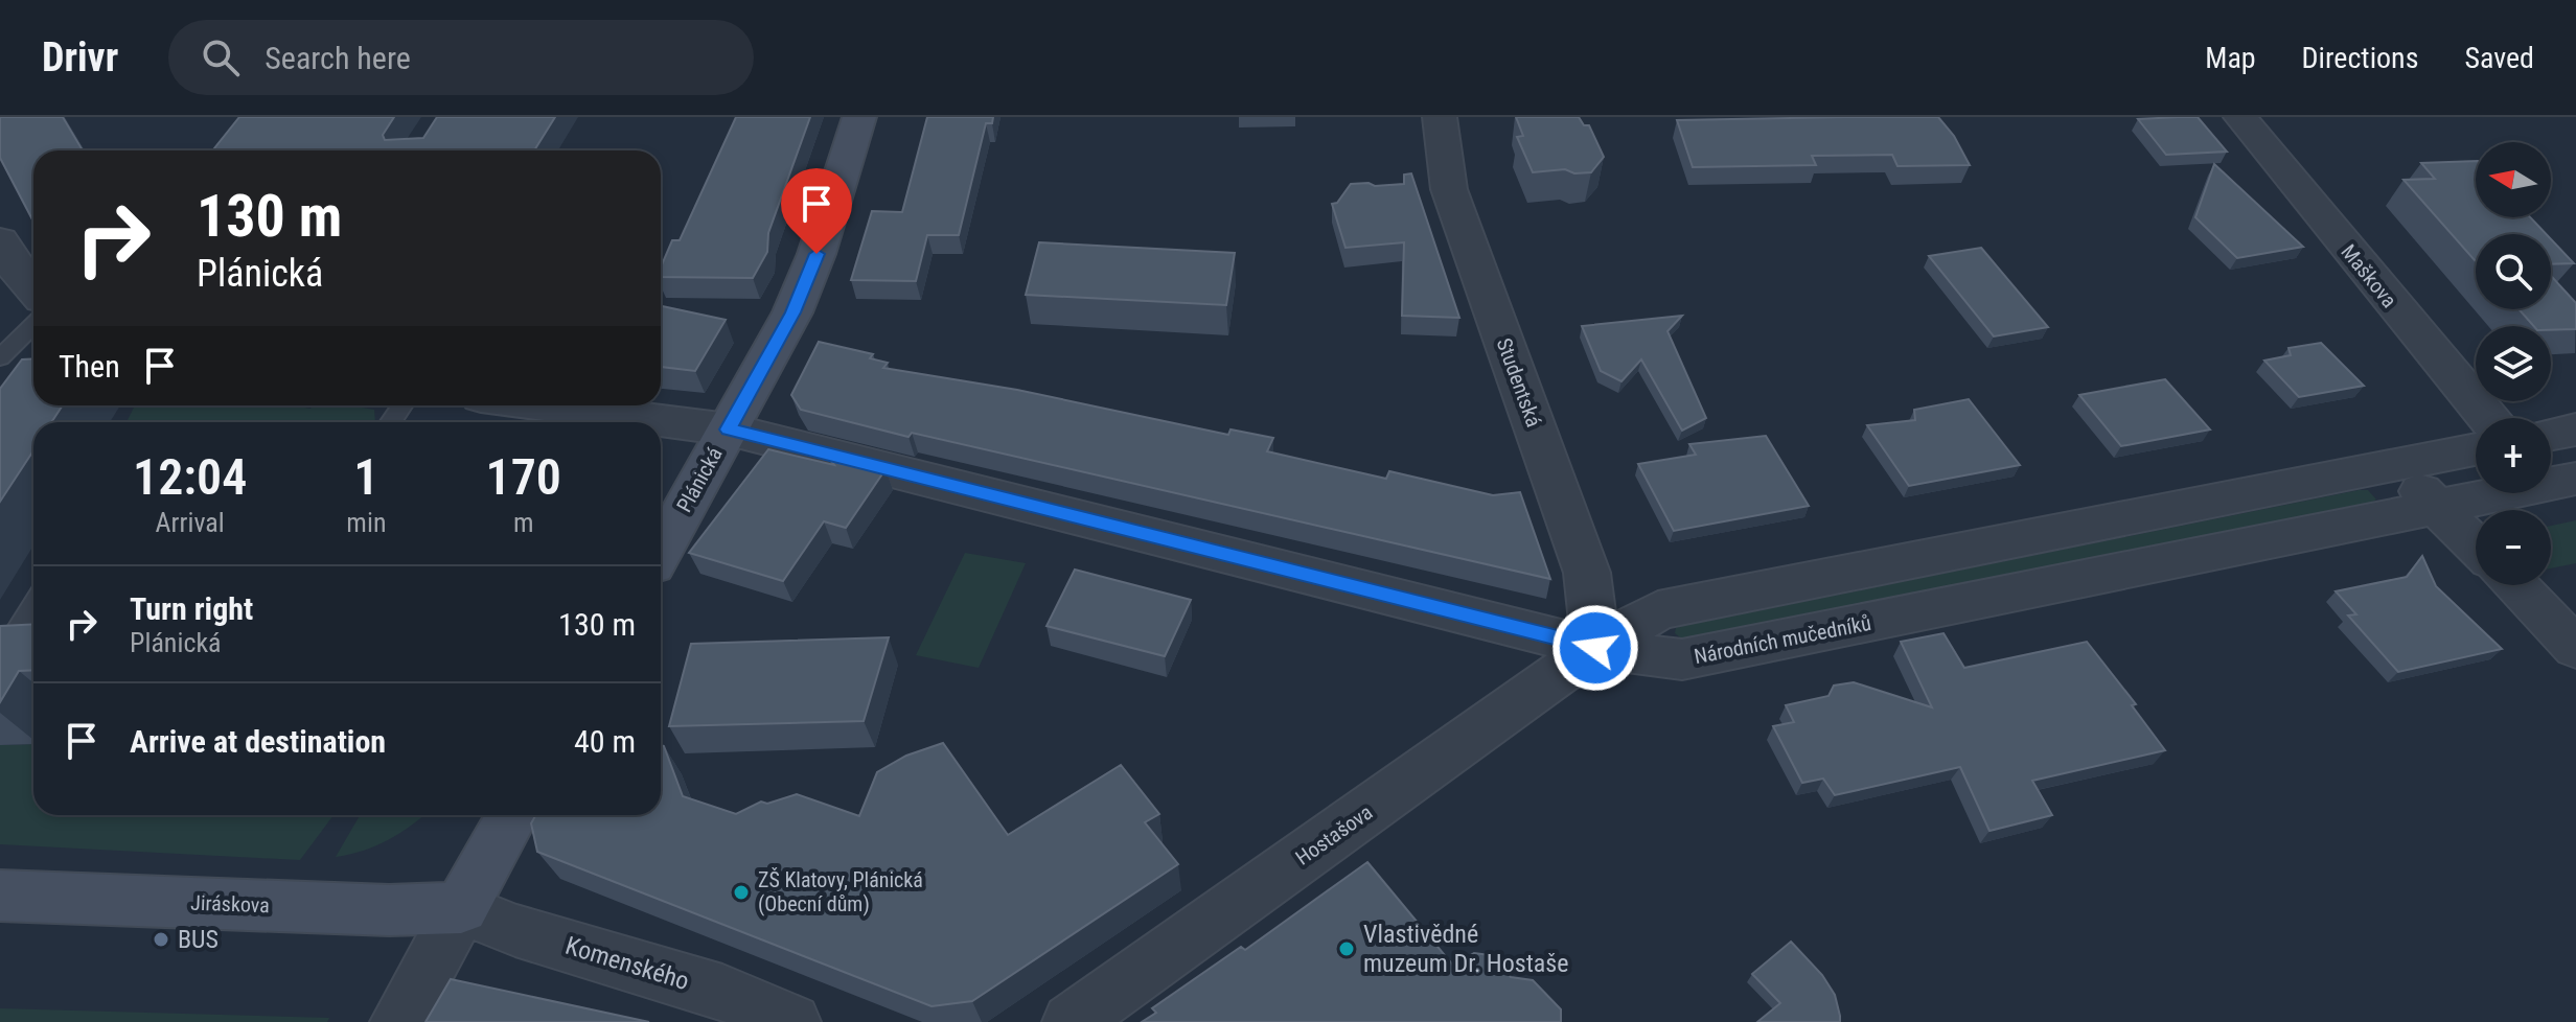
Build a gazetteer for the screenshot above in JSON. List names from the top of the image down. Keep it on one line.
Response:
{"streets":{"main road":["Plánická","Jiráskova"],"street":["Maškova","Studentská","Národních mučedníků","Hostašova","Komenského"]},"crossings":[["Studentská","Národních mučedníků"],["Studentská","Hostašova"],["Plánická","Národních mučedníků"],["Národních mučedníků","Hostašova"],["Jiráskova","Komenského"]],"places":["ZŠ Klatovy, Plánická (Obecní dům)","BUS","Vlastivědné muzeum Dr. Hostaše"],"north":"left","page":{"header":"Drivr","search":"Search here","nav":["Map","Directions","Saved"],"map_buttons":["+","−"],"turn":["130 m","Plánická"],"then":"Then","eta":["12:04","Arrival","1","min","170","m"],"list":[{"name":"Turn right","note":"Plánická","value":"130 m"},{"name":"Arrive at destination","value":"40 m"}]}}
